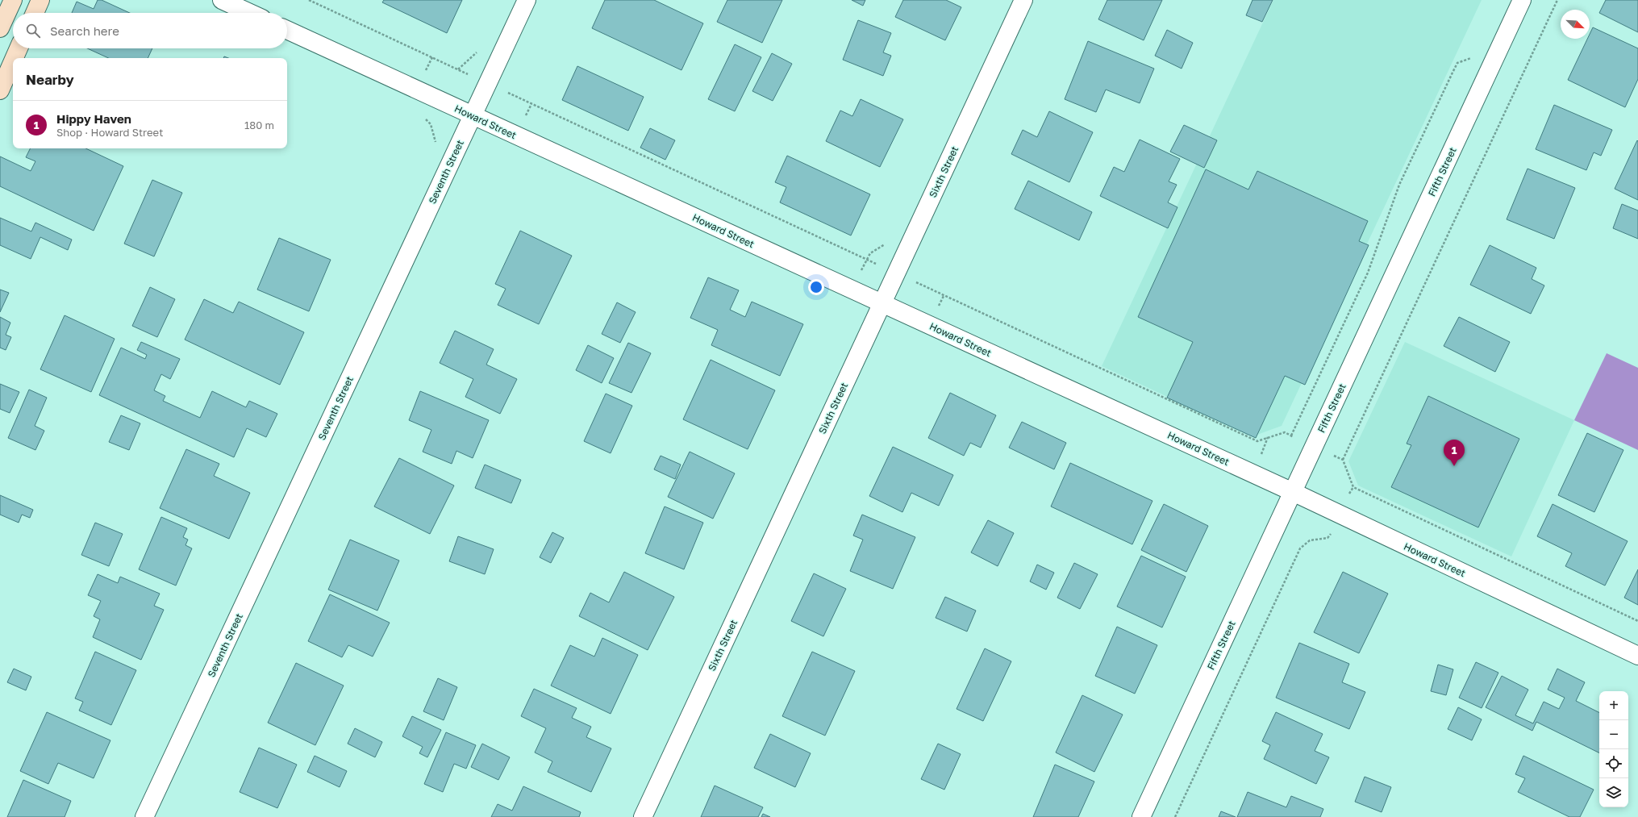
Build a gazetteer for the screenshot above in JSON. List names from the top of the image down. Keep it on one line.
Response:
{"streets":{"street":["Howard Street","Seventh Street","Sixth Street","Fifth Street"]},"crossings":[["Howard Street","Seventh Street"],["Howard Street","Sixth Street"],["Howard Street","Fifth Street"]],"north":"bottom right","page":{"search":"Search here","heading":"Nearby","list":[{"mark":"1","name":"Hippy Haven","note":"Shop · Howard Street","value":"180 m"}],"pins":"1","map_buttons":["+","−"]}}
